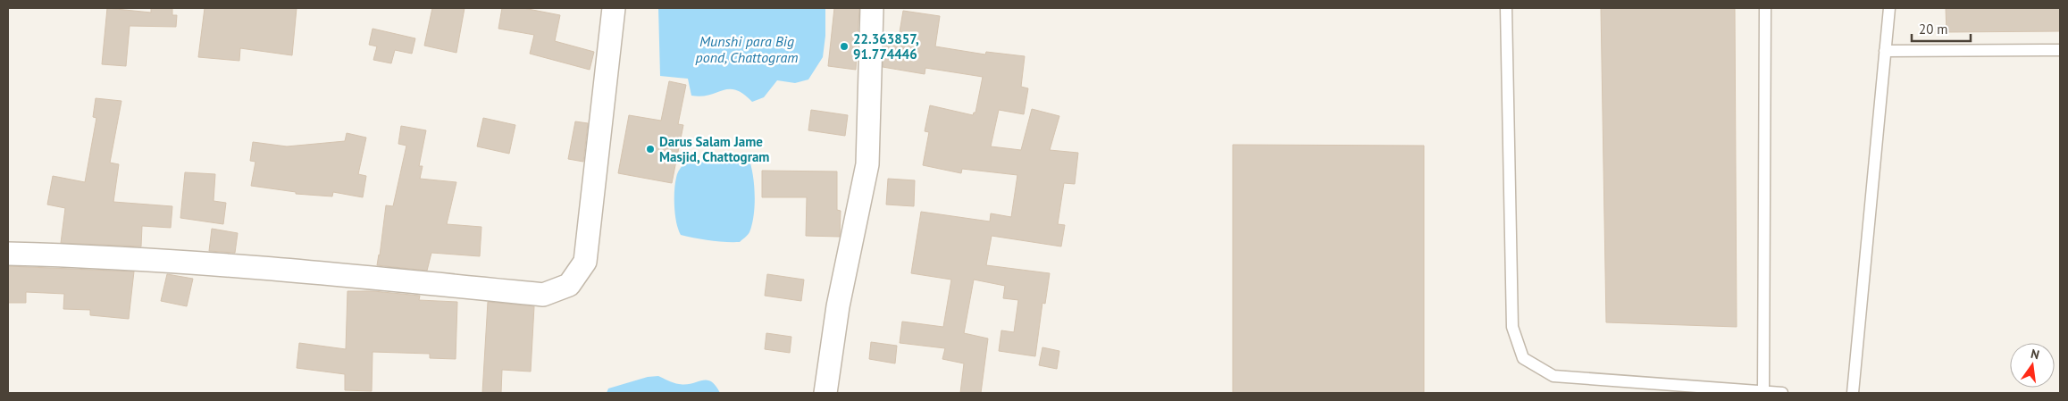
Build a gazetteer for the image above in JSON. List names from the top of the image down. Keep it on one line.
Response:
{"water":["Munshi para Big pond, Chattogram"],"places":["22.363857, 91.774446","Darus Salam Jame Masjid, Chattogram"],"scale_bar":"20 m","north":"top"}
